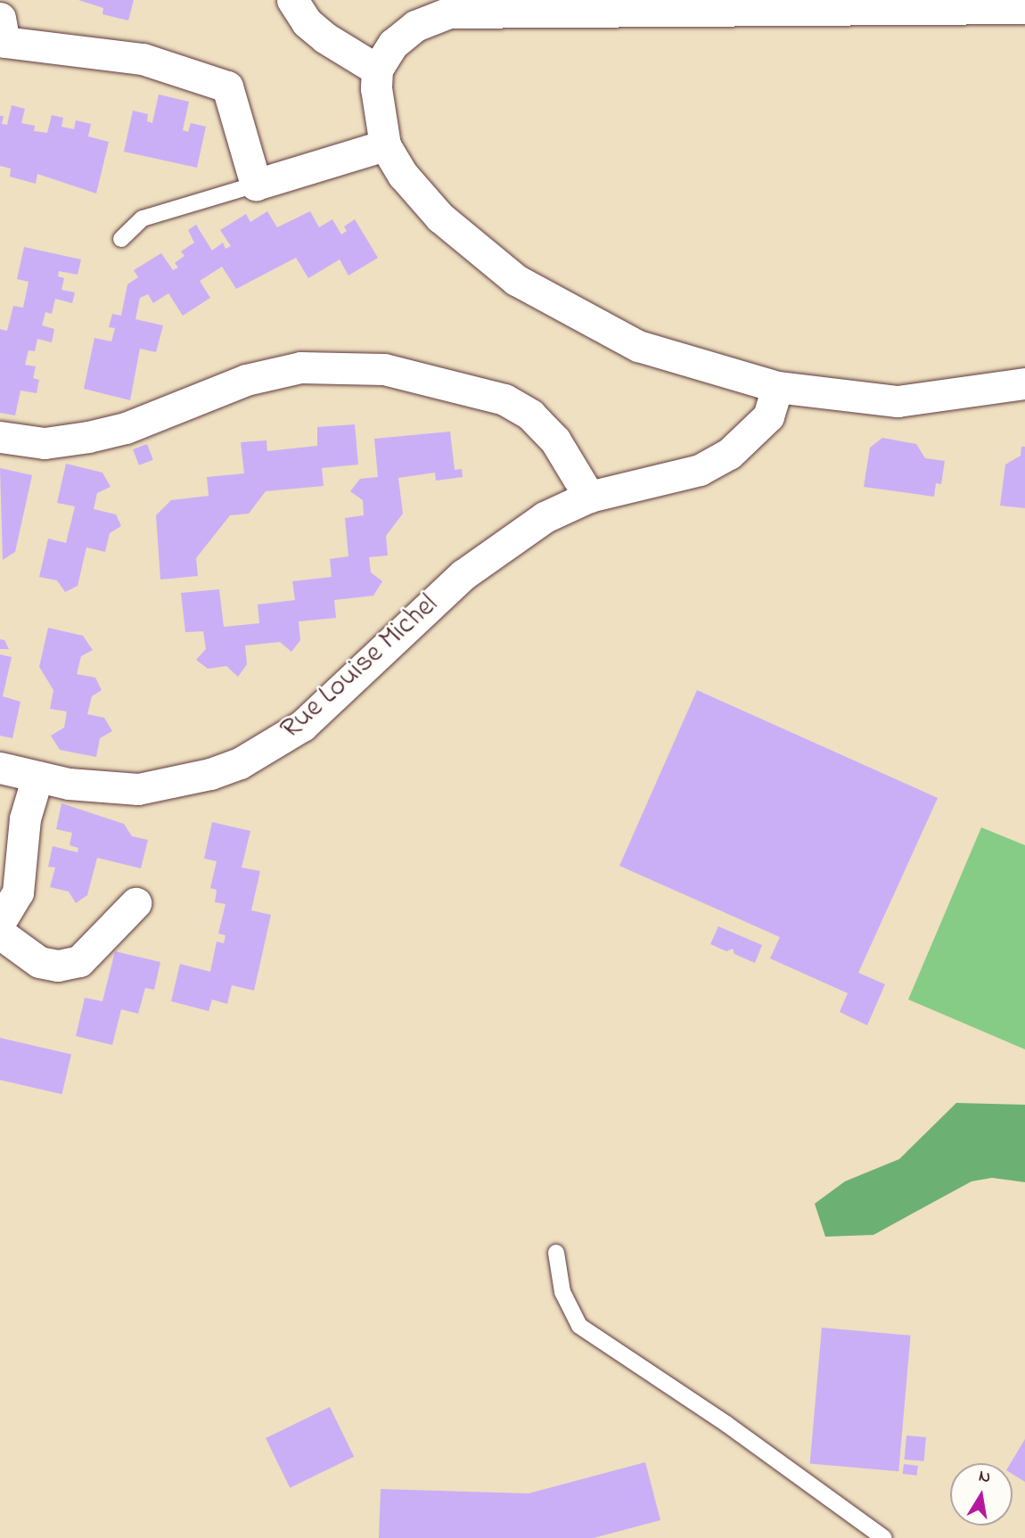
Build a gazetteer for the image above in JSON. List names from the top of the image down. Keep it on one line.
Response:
{"streets":{"street":["Rue Louise Michel"]},"north":"top"}
